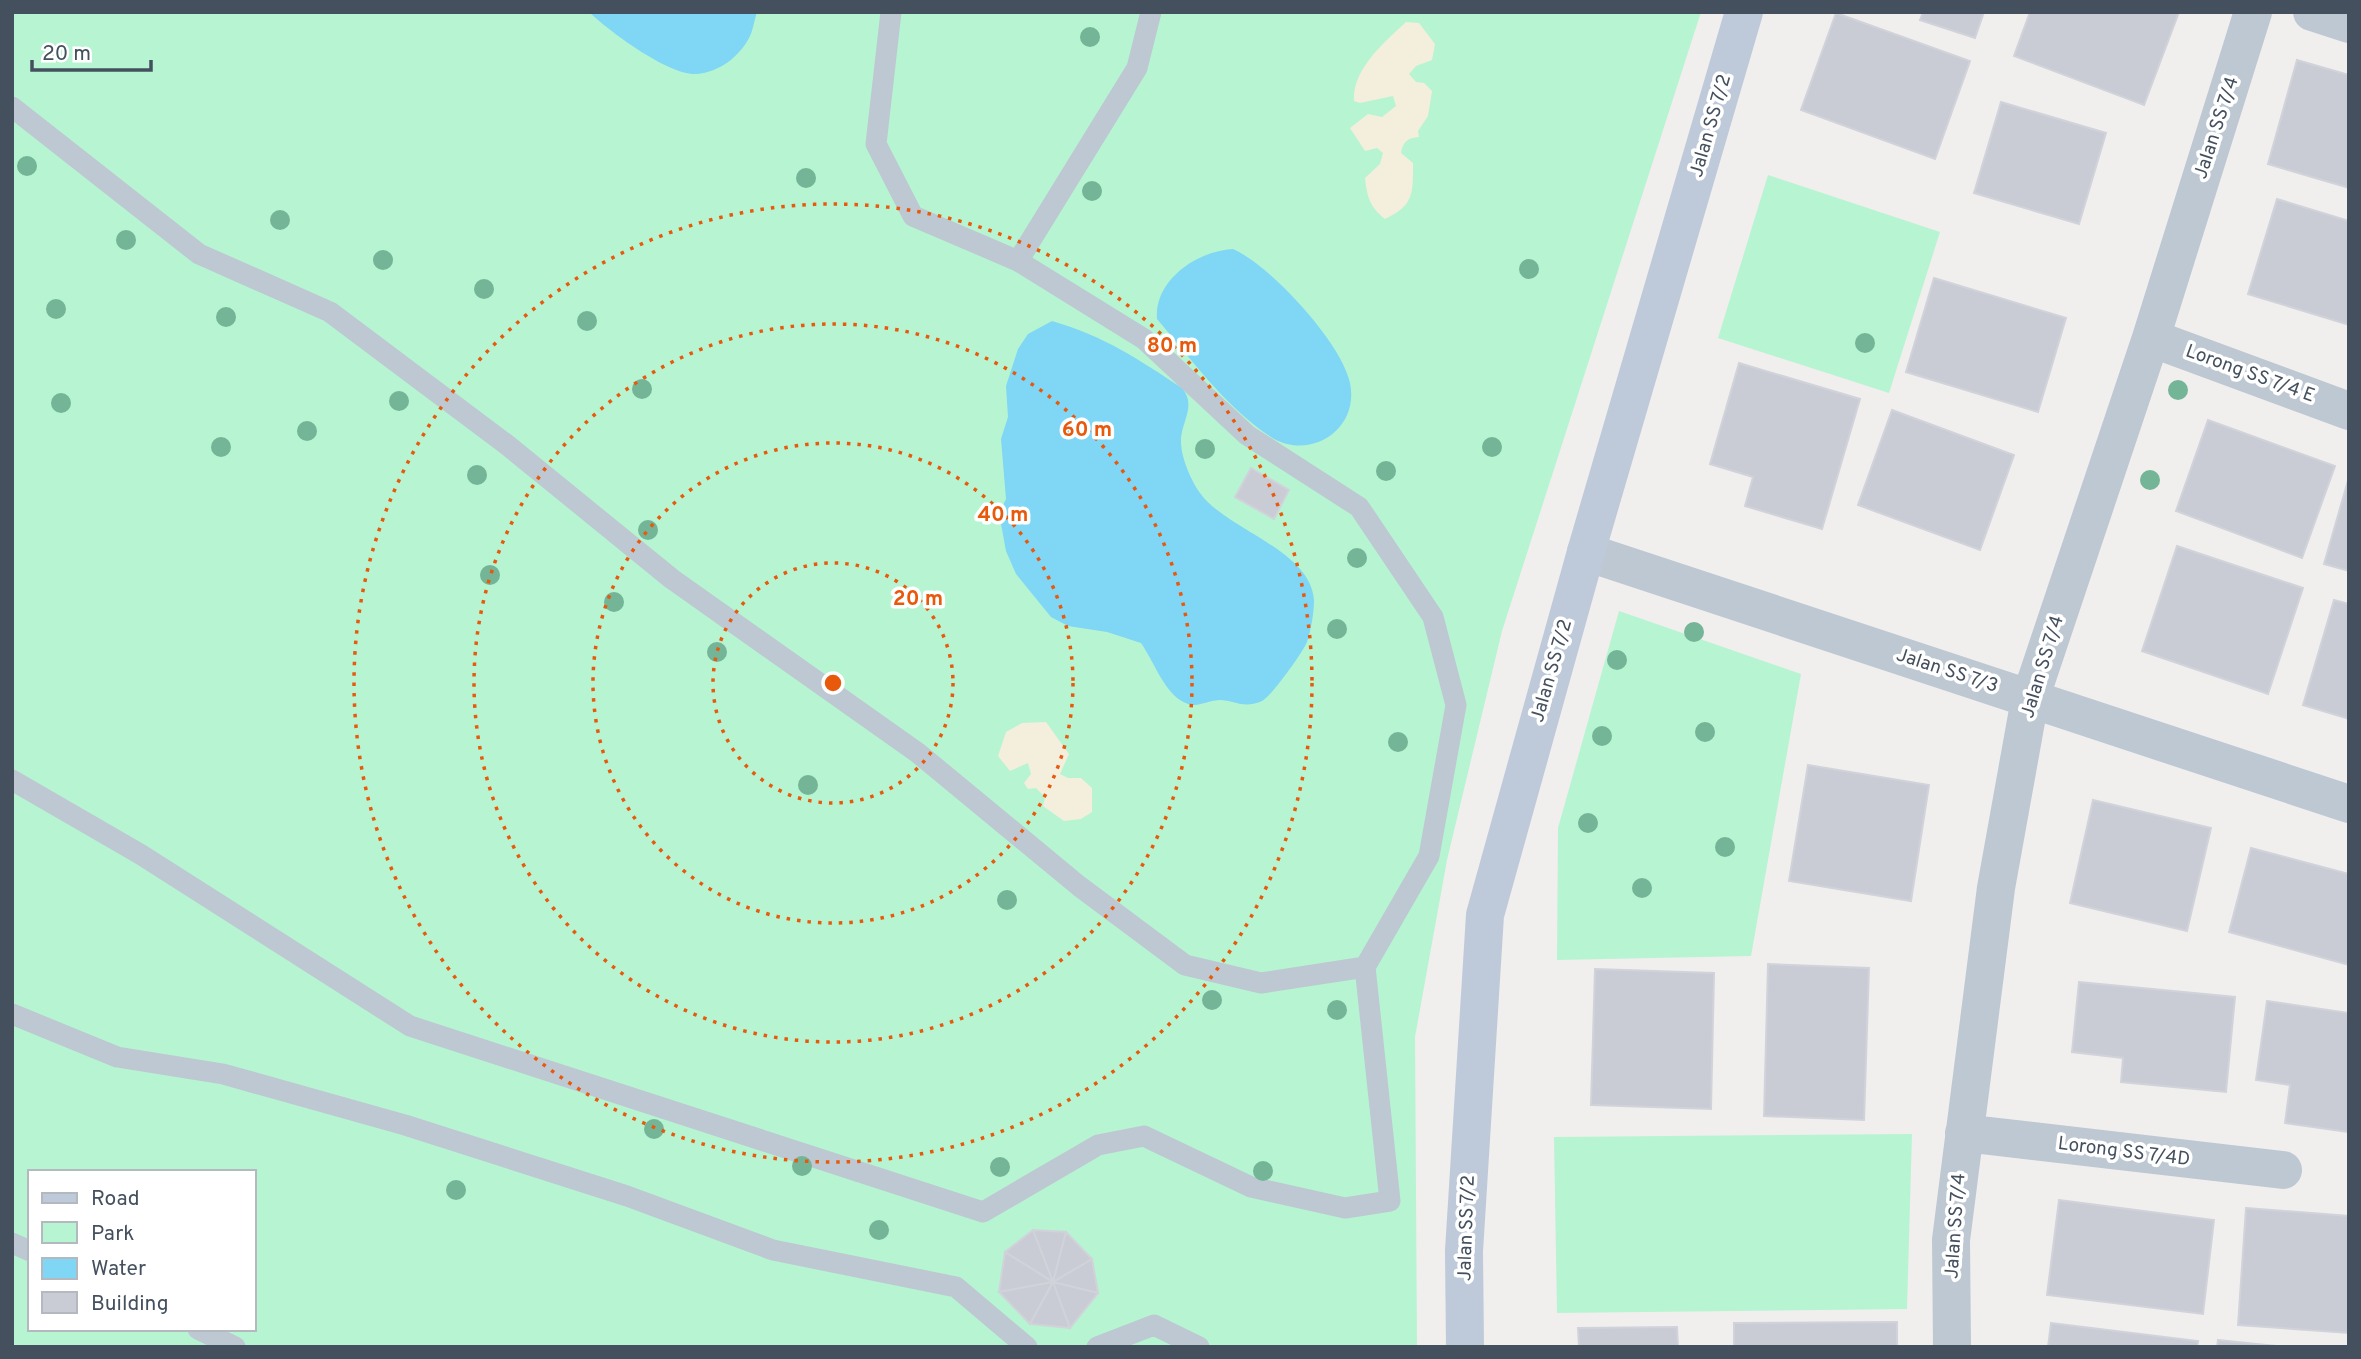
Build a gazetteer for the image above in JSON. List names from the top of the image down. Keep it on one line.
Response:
{"streets":{"street":["Jalan SS 7/2","Jalan SS 7/4","Lorong SS 7/4 E","Jalan SS 7/3","Lorong SS 7/4D"]},"crossings":[["Jalan SS 7/2","Jalan SS 7/3"],["Jalan SS 7/4","Lorong SS 7/4 E"],["Jalan SS 7/4","Jalan SS 7/3"],["Jalan SS 7/4","Lorong SS 7/4D"]],"legend":["Road","Park","Water","Building"],"scale_bar":"20 m","rings":["80 m","60 m","40 m","20 m"]}
